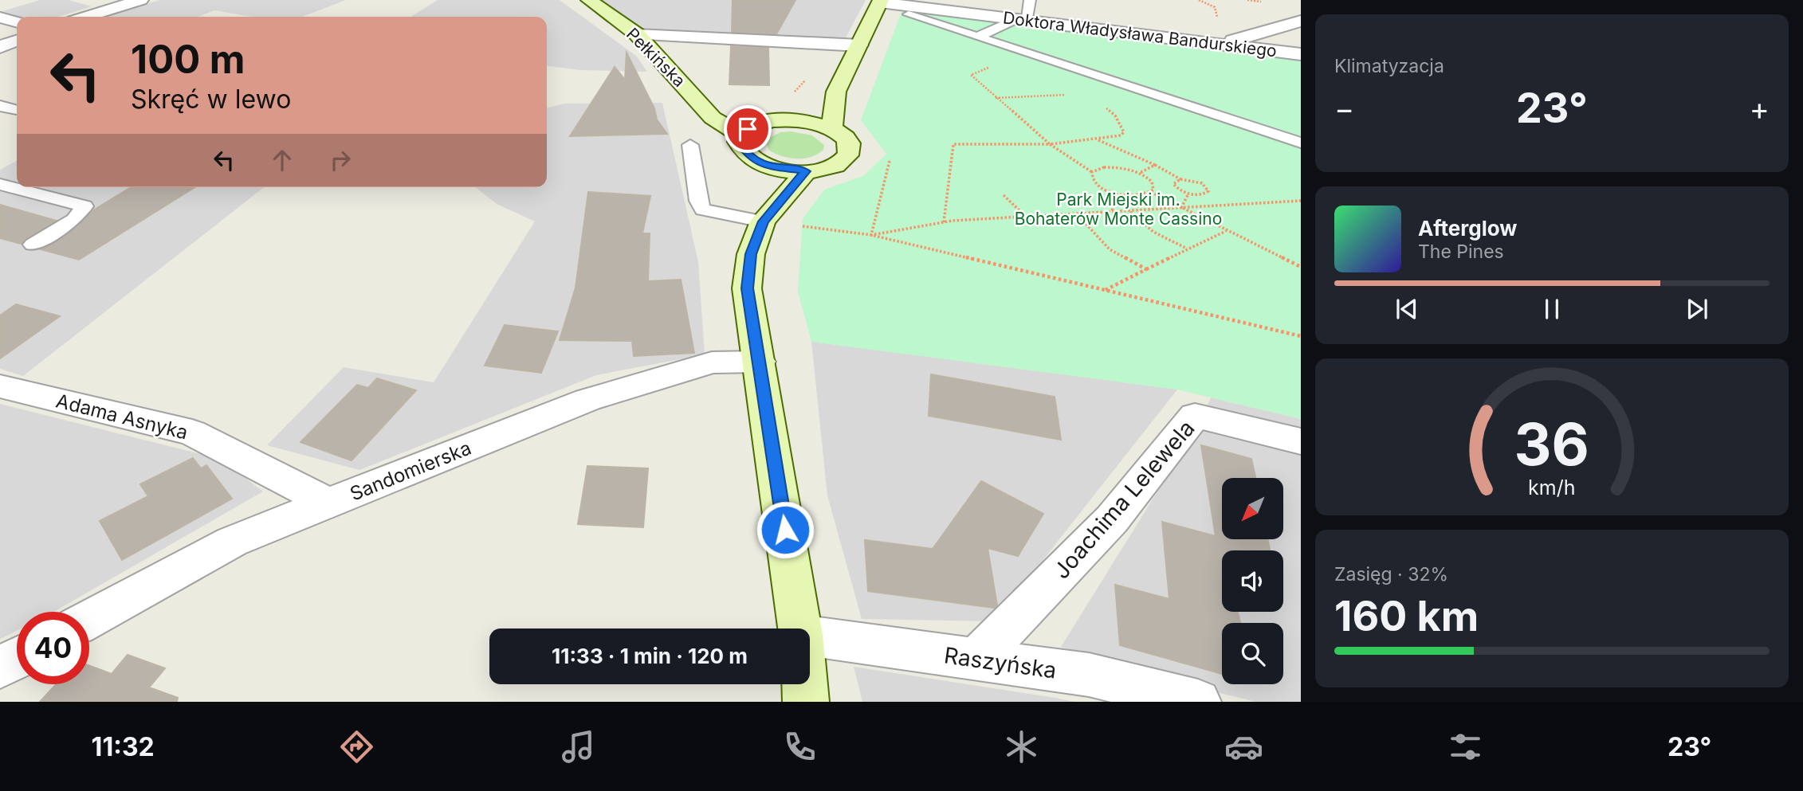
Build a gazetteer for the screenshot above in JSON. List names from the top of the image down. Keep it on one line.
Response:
{"streets":{"street":["Doktora Władysława Bandurskiego","Pełkińska","Adama Asnyka","Sandomierska","Joachima Lelewela","Raszyńska"]},"crossings":[["Adama Asnyka","Sandomierska"],["Joachima Lelewela","Raszyńska"]],"parks":["Park Miejski im. Bohaterów Monte Cassino"],"north":"bottom left","page":{"tile":["Klimatyzacja",["Zasięg · 32%","160 km"]],"turn":["100 m","Skręć w lewo"],"heat":["−","23°","+"],"song":["Afterglow","The Pines"],"limit":"40","trip":"11:33 · 1 min · 120 m","tabs":["11:32","23°"],"gauge":["36","km/h"]}}
